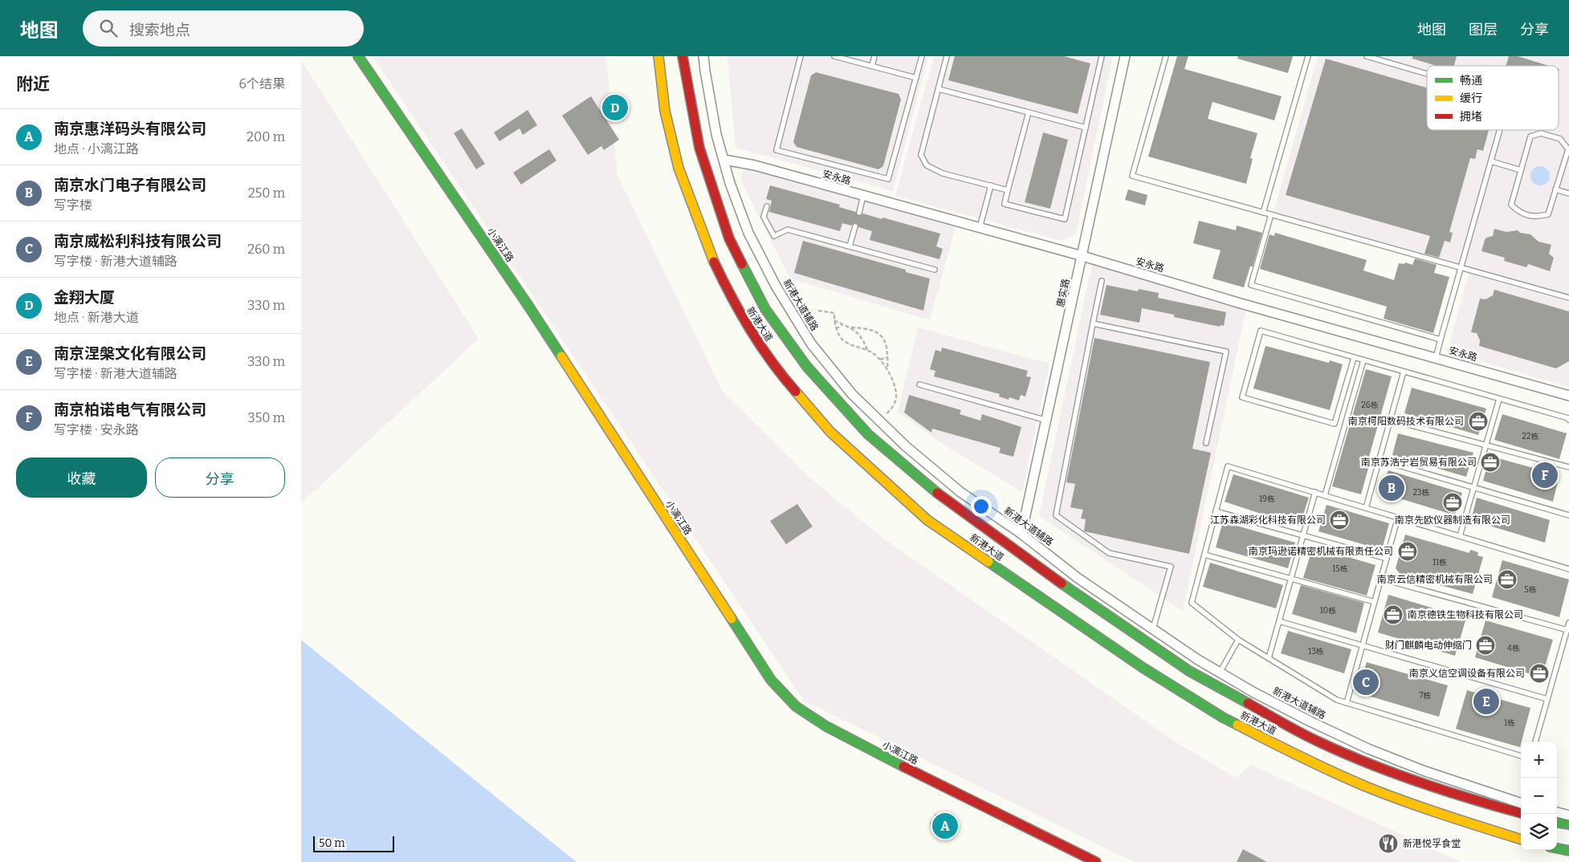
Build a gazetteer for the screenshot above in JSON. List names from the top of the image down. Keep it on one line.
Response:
{"streets":{"main road":["小漓江路","新港大道"],"street":["安永路","惠实路","新港大道辅路"]},"crossings":[["安永路","惠实路"],["安永路","新港大道辅路"],["惠实路","新港大道辅路"]],"places":{"office":["南京柯阳数码技术有限公司","南京苏浩宁岩贸易有限公司","南京先欧仪器制造有限公司","江苏森湖彩化科技有限公司","南京玛逊诺精密机械有限责任公司","南京云信精密机械有限公司","南京德铁生物科技有限公司","财门麒麟电动伸缩门","南京义信空调设备有限公司"],"restaurant":["新港悦孚食堂"]},"house_numbers":["26栋","22栋","23栋","19栋","11栋","15栋","5栋","10栋","4栋","13栋","7栋","1栋"],"legend":["畅通","缓行","拥堵"],"scale_bar":"50 m","page":{"header":"地图","search":"搜索地点","nav":["地图","图层","分享"],"heading":["附近","6个结果"],"pins":["D","F","B","C","E","A"],"list":[{"mark":"A","name":"南京惠洋码头有限公司","note":"地点 · 小漓江路","value":"200 m"},{"mark":"B","name":"南京水门电子有限公司","note":"写字楼","value":"250 m"},{"mark":"C","name":"南京威松利科技有限公司","note":"写字楼 · 新港大道辅路","value":"260 m"},{"mark":"D","name":"金翔大厦","note":"地点 · 新港大道","value":"330 m"},{"mark":"E","name":"南京涅槃文化有限公司","note":"写字楼 · 新港大道辅路","value":"330 m"},{"mark":"F","name":"南京柏诺电气有限公司","note":"写字楼 · 安永路","value":"350 m"}],"buttons":["收藏","分享"],"map_buttons":["+","−"],"scale":"50 m"}}
